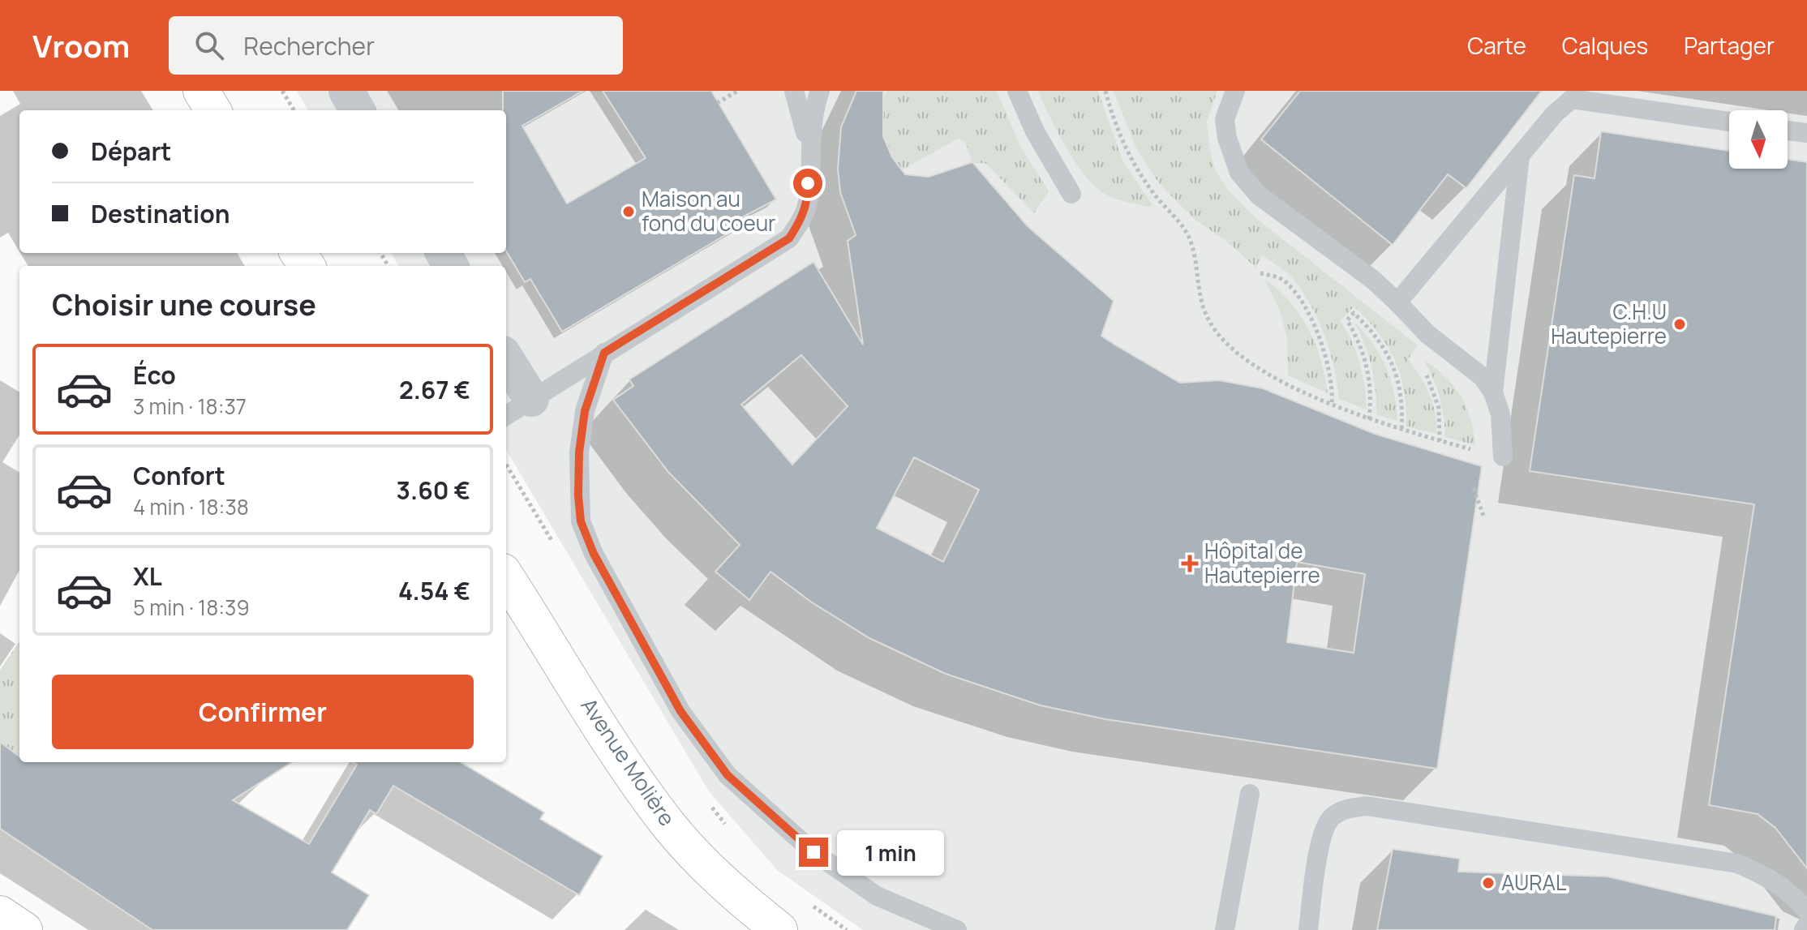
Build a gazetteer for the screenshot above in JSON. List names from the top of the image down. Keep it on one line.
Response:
{"streets":{"street":["Avenue Molière"]},"places":{"other":["Maison au fond du coeur","C.H.U Hautepierre","AURAL"],"health":["Hôpital de Hautepierre"]},"north":"bottom","page":{"header":"Vroom","search":"Rechercher","nav":["Carte","Calques","Partager"],"banner":["Départ","Destination"],"heading":"Choisir une course","list":[{"name":"Éco","note":"3 min · 18:37","value":"2.67 €"},{"name":"Confort","note":"4 min · 18:38","value":"3.60 €"},{"name":"XL","note":"5 min · 18:39","value":"4.54 €"}],"buttons":"Confirmer","bubble":"1 min"}}
